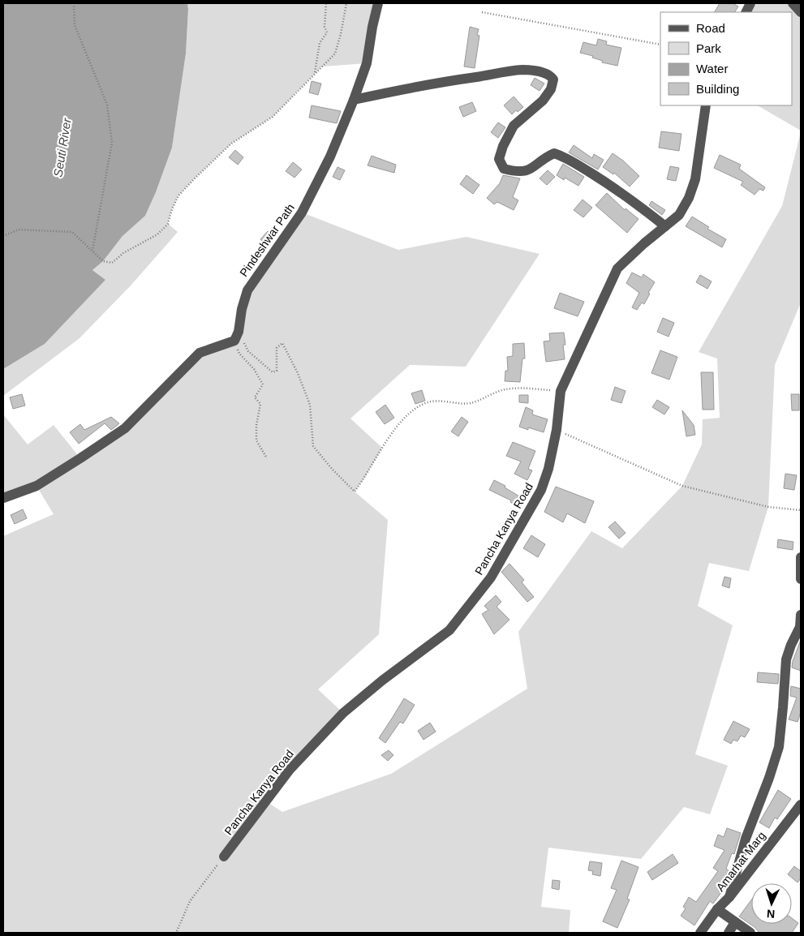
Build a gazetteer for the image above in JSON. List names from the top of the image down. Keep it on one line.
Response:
{"streets":{"street":["Pindeshwar Path","Pancha Kanya Road","Amarhat Marg"]},"water":["Seuti River"],"legend":["Road","Park","Water","Building"],"north":"bottom"}
